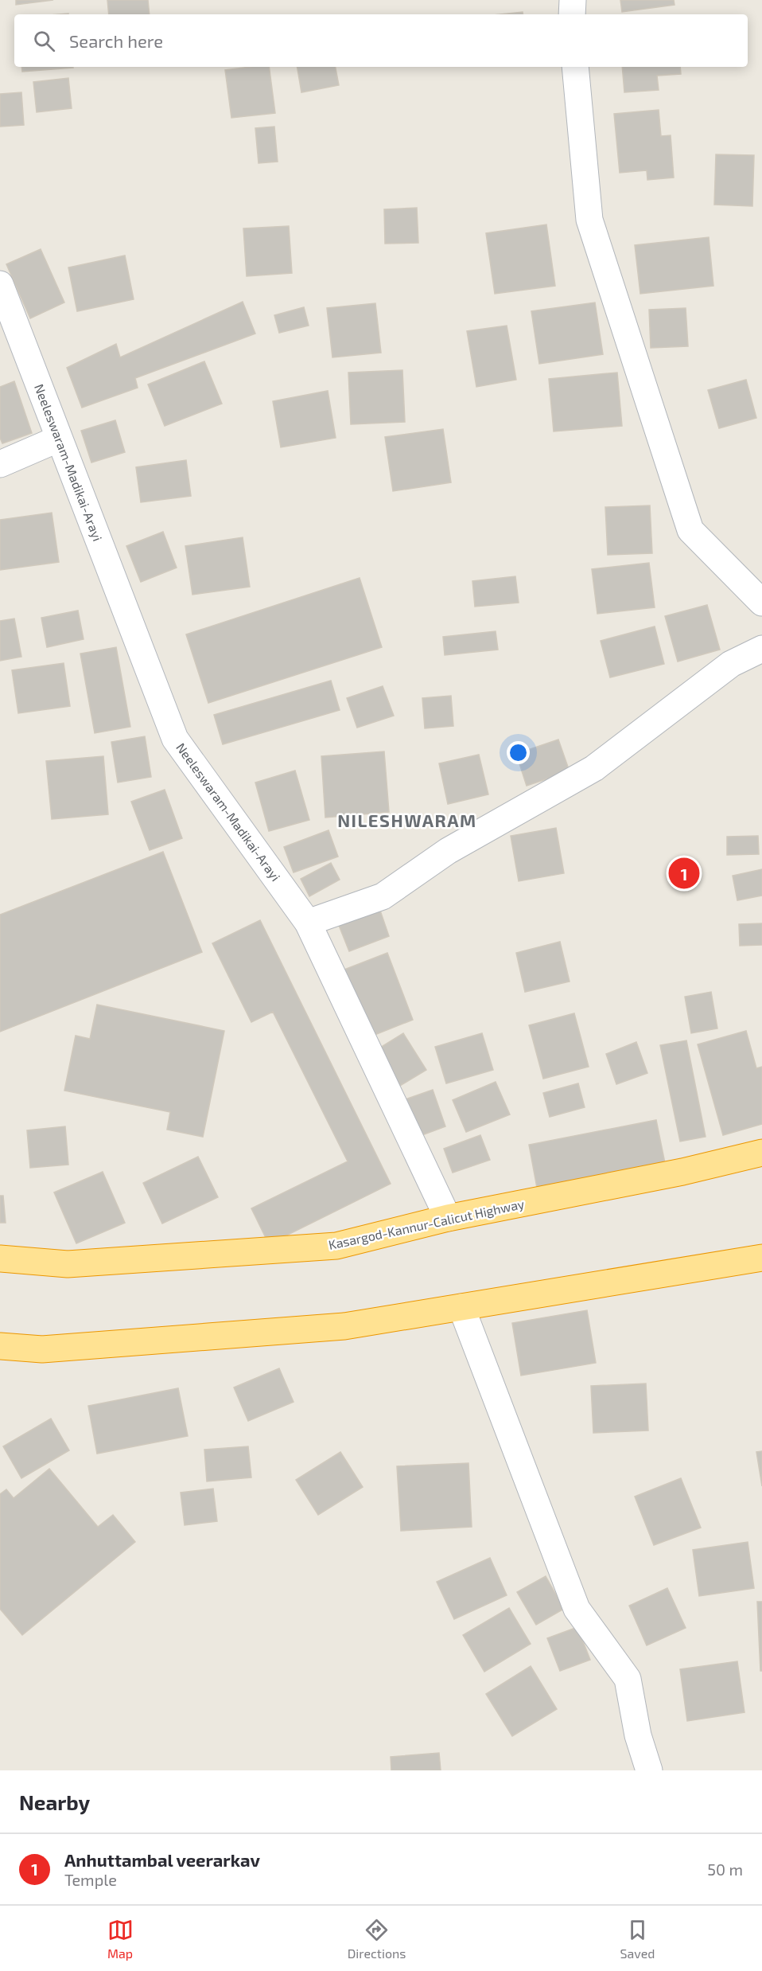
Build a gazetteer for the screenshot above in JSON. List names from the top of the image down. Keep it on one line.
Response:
{"streets":{"highway":["Kasargod-Kannur-Calicut Highway"],"street":["Neeleswaram-Madikai-Arayi"]},"crossings":[["Neeleswaram-Madikai-Arayi","Kasargod-Kannur-Calicut Highway"]],"districts":["NILESHWARAM"],"page":{"search":"Search here","pins":"1","heading":"Nearby","list":[{"mark":"1","name":"Anhuttambal veerarkav","note":"Temple","value":"50 m"}],"nav":["Map","Directions","Saved"]}}
